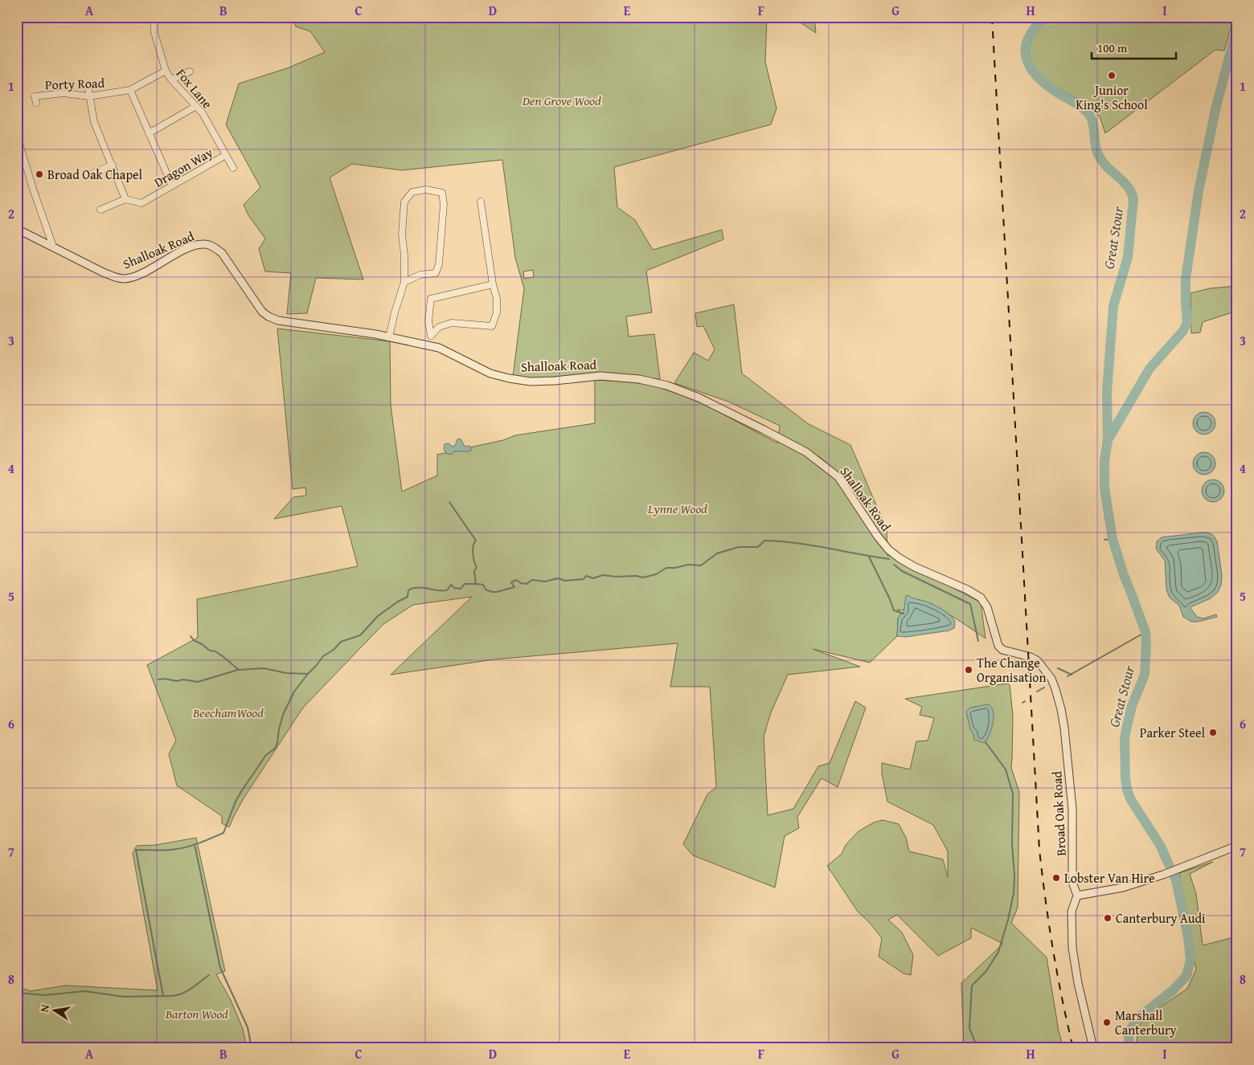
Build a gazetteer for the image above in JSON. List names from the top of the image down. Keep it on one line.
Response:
{"streets":{"street":["Porty Road","Fox Lane","Dragon Way","Shalloak Road","Broad Oak Road"]},"crossings":[["Porty Road","Fox Lane"],["Fox Lane","Dragon Way"],["Shalloak Road","Broad Oak Road"]],"water":["Great Stour"],"parks":["Den Grove Wood","Lynne Wood","BeechamWood","Barton Wood"],"places":["Junior King's School","Broad Oak Chapel","The Change Organisation","Parker Steel","Lobster Van Hire","Canterbury Audi","Marshall Canterbury"],"scale_bar":"100 m","north":"left","grid":{"columns":["A","B","C","D","E","F","G","H","I"],"rows":["1","2","3","4","5","6","7","8"]}}
